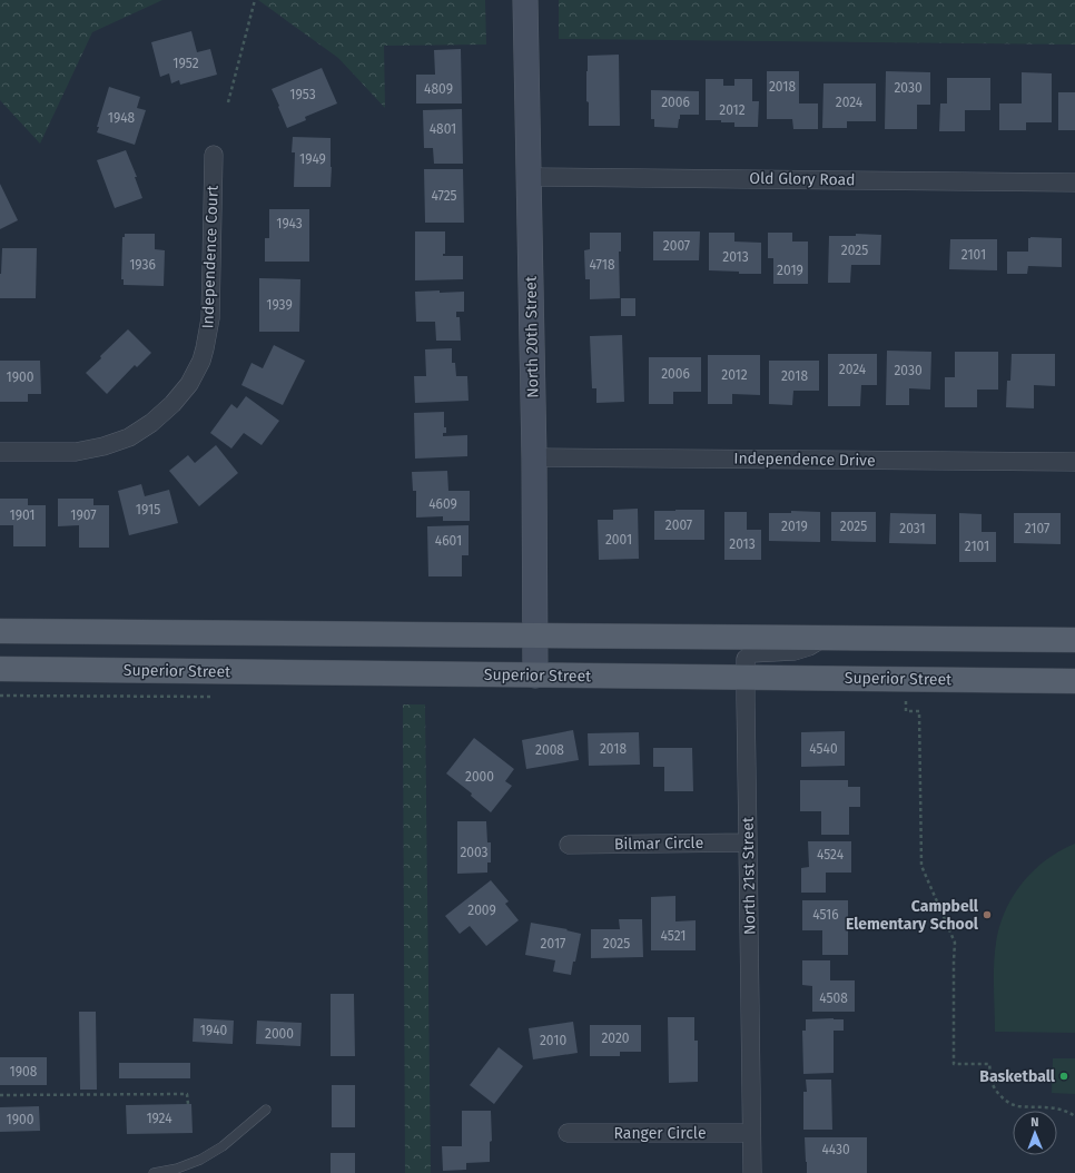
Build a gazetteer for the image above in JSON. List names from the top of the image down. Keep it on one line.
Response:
{"streets":{"main road":["Superior Street"],"street":["Old Glory Road","Independence Court","North 20th Street","Independence Drive","Bilmar Circle","North 21st Street","Ranger Circle"]},"crossings":[["Old Glory Road","North 20th Street"],["North 20th Street","Independence Drive"],["North 20th Street","Superior Street"],["Superior Street","North 21st Street"],["Bilmar Circle","North 21st Street"],["North 21st Street","Ranger Circle"]],"places":["Campbell Elementary School","Basketball"],"house_numbers":["1952","2018","2030","4809","1953","2006","2024","2012","1948","4801","1949","4725","1943","2007","2025","2101","2013","1936","4718","2019","1939","2024","2030","2006","2012","2018","1900","4609","1915","1901","1907","2007","2019","2025","2031","2107","2001","4601","2013","2101","2018","4540","2008","2000","2003","4524","2009","4516","4521","2017","2025","4508","1940","2000","2020","2010","1908","1924","1900","4430"],"north":"top"}
